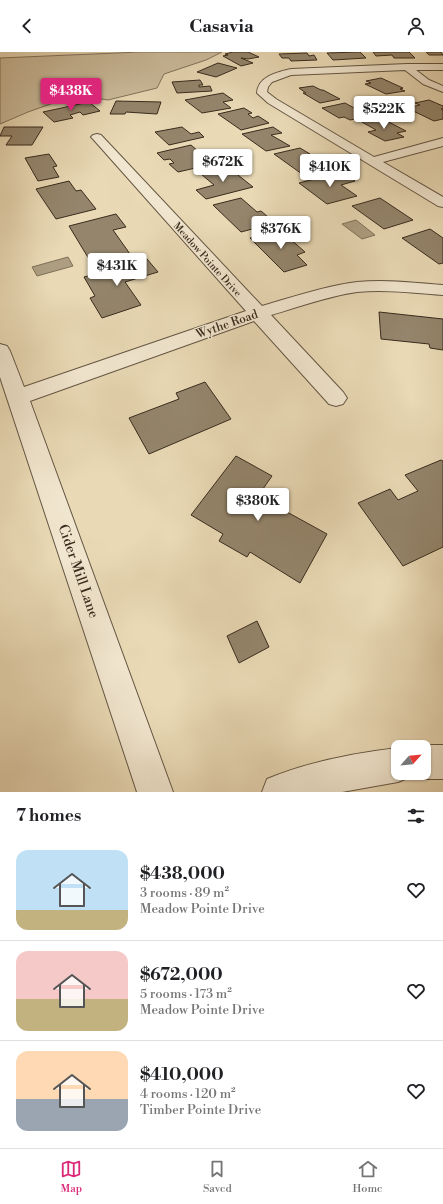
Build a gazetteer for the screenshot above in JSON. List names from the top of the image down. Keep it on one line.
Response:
{"streets":{"street":["Meadow Pointe Drive","Wythe Road","Cider Mill Lane"]},"crossings":[["Meadow Pointe Drive","Wythe Road"],["Wythe Road","Cider Mill Lane"]],"north":"top right","page":{"header":"Casavia","price":["$438K","$522K","$672K","$410K","$376K","$431K","$380K"],"heading":"7 homes","list":[{"name":"$438,000","note":"3 rooms · 89 m² · Meadow Pointe Drive"},{"name":"$672,000","note":"5 rooms · 173 m² · Meadow Pointe Drive"},{"name":"$410,000","note":"4 rooms · 120 m² · Timber Pointe Drive"}],"tabs":["Map","Saved","Home"]}}
